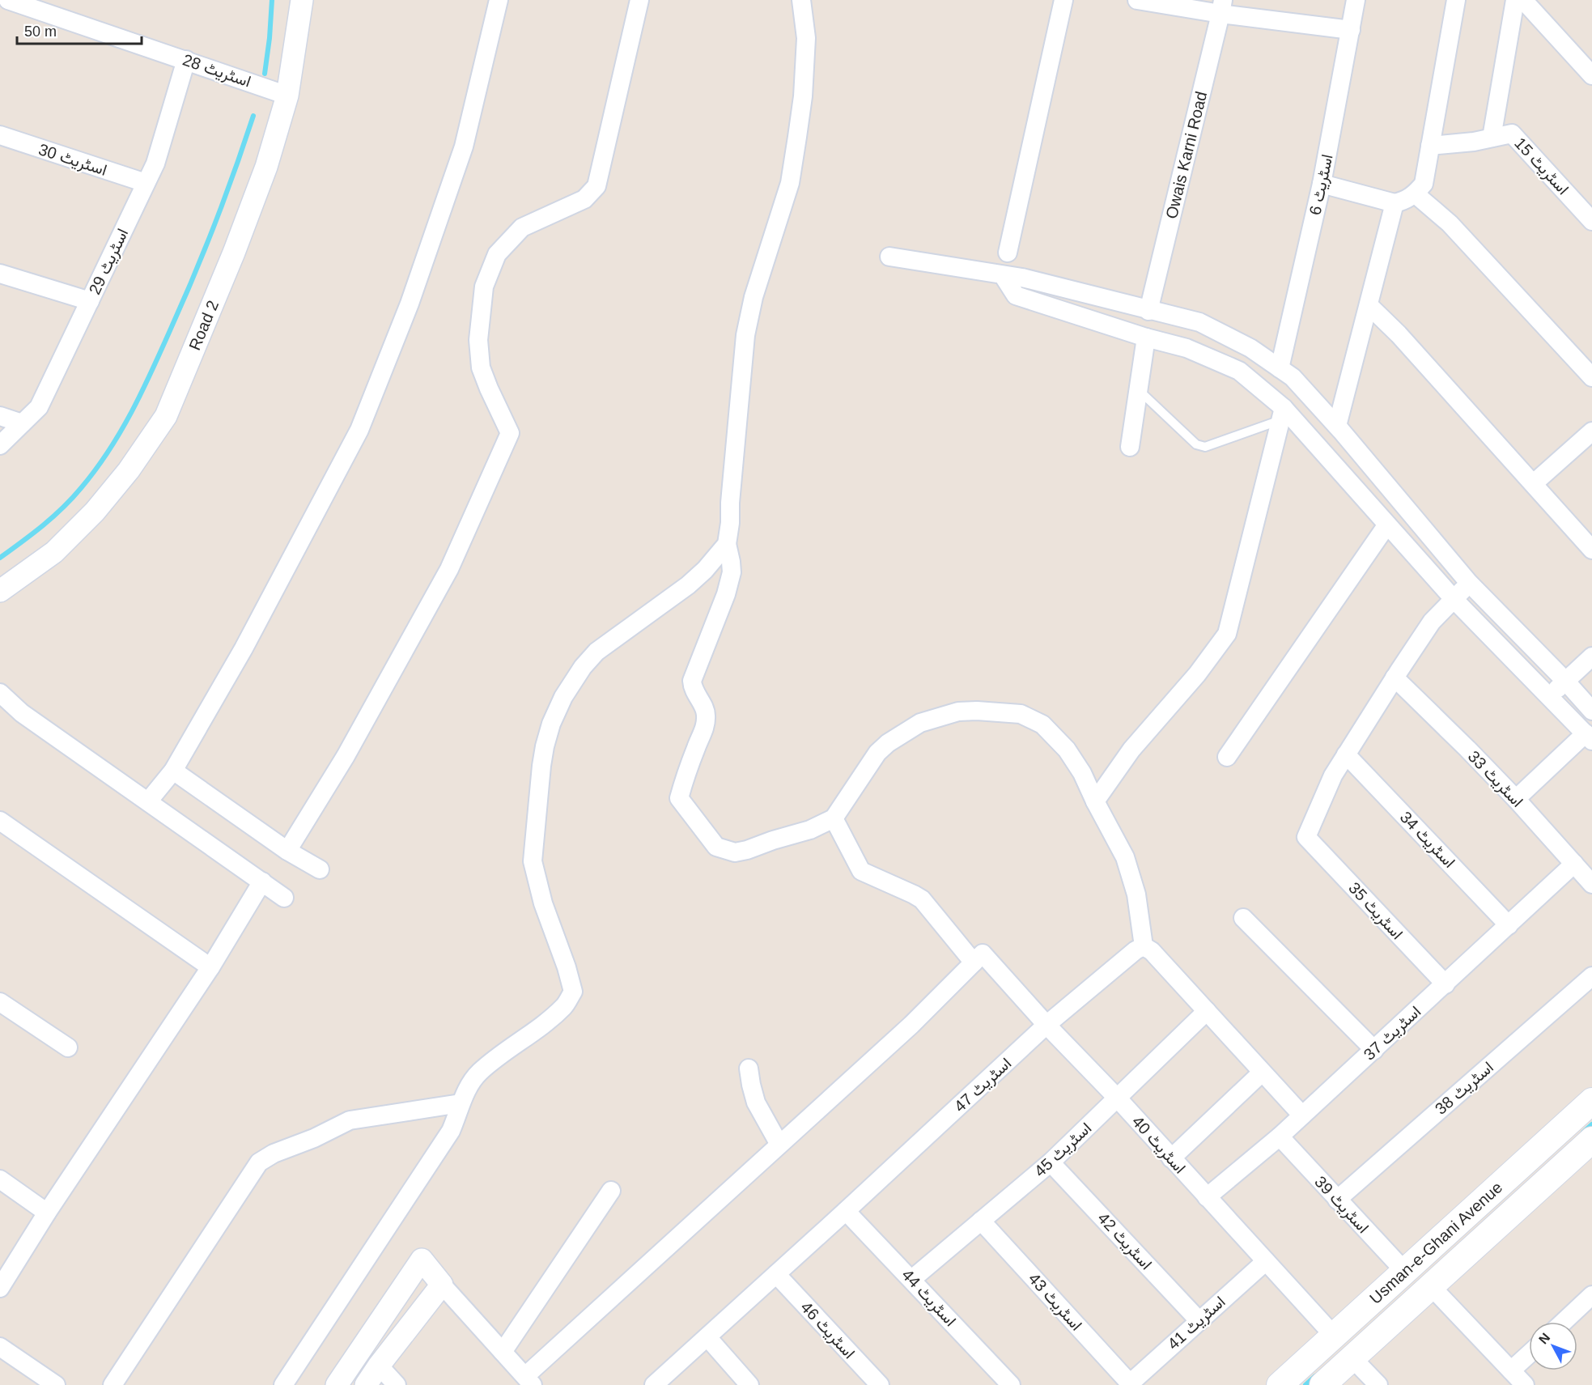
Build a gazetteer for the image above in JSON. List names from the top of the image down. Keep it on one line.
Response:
{"streets":{"main road":["Usman-e-Ghani Avenue"],"street":["اسٹریٹ 28","Owais Karni Road","اسٹریٹ 30","اسٹریٹ 15","اسٹریٹ 6","اسٹریٹ 29","Road 2","اسٹریٹ 33","اسٹریٹ 34","اسٹریٹ 35","اسٹریٹ 37","اسٹریٹ 47","اسٹریٹ 38","اسٹریٹ 40","اسٹریٹ 45","اسٹریٹ 39","اسٹریٹ 42","اسٹریٹ 44","اسٹریٹ 43","اسٹریٹ 41","اسٹریٹ 46"]},"crossings":[["اسٹریٹ 28","اسٹریٹ 29"],["اسٹریٹ 28","Road 2"],["اسٹریٹ 30","اسٹریٹ 29"],["اسٹریٹ 33","اسٹریٹ 37"],["اسٹریٹ 34","اسٹریٹ 35"],["اسٹریٹ 34","اسٹریٹ 37"],["اسٹریٹ 35","اسٹریٹ 37"],["اسٹریٹ 37","اسٹریٹ 40"],["اسٹریٹ 37","اسٹریٹ 39"],["اسٹریٹ 47","اسٹریٹ 40"],["اسٹریٹ 47","اسٹریٹ 44"],["اسٹریٹ 47","اسٹریٹ 46"],["اسٹریٹ 38","اسٹریٹ 39"],["اسٹریٹ 40","اسٹریٹ 45"],["اسٹریٹ 40","Usman-e-Ghani Avenue"],["اسٹریٹ 40","اسٹریٹ 41"],["اسٹریٹ 45","اسٹریٹ 42"],["اسٹریٹ 45","اسٹریٹ 44"],["اسٹریٹ 45","اسٹریٹ 43"],["اسٹریٹ 39","Usman-e-Ghani Avenue"],["اسٹریٹ 42","اسٹریٹ 41"],["اسٹریٹ 43","اسٹریٹ 41"]],"scale_bar":"50 m","north":"top left"}
